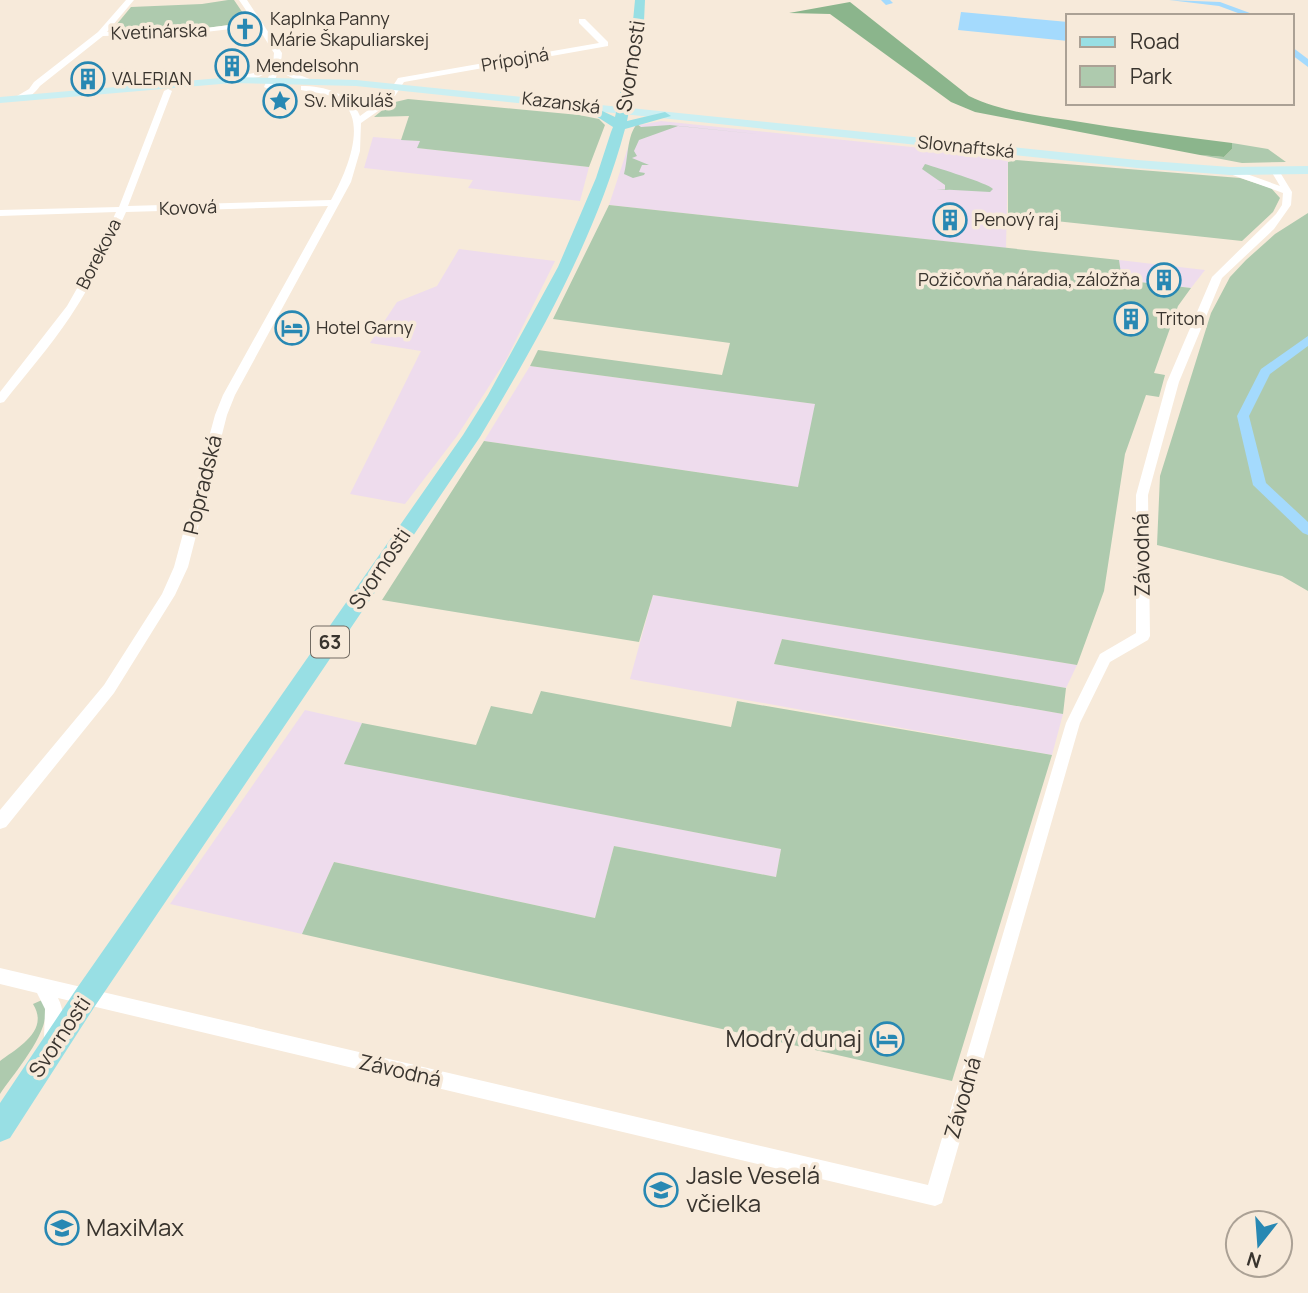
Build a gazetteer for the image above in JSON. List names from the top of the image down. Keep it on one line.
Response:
{"streets":{"main road":["Svornosti","Kazanská","Slovnaftská","63"],"street":["Kvetinárska","Prípojná","Kovová","Borekova","Popradská","Závodná"]},"crossings":[["Kvetinárska","Kazanská"],["Prípojná","Kazanská"],["Svornosti","Kazanská"],["Svornosti","Slovnaftská"],["Svornosti","Závodná"],["Kazanská","Slovnaftská"],["Kazanská","Borekova"],["Kovová","Borekova"],["Kovová","Popradská"]],"places":{"church":["Kaplnka Panny Márie Škapuliarskej"],"building":["Mendelsohn","VALERIAN","Penový raj","Požičovňa náradia, záložňa","Triton"],"place":["Sv. Mikuláš"],"hotel":["Hotel Garny","Modrý dunaj"],"school or university":["Jasle Veselá včielka","MaxiMax"]},"legend":["Road","Park"],"north":"bottom"}
